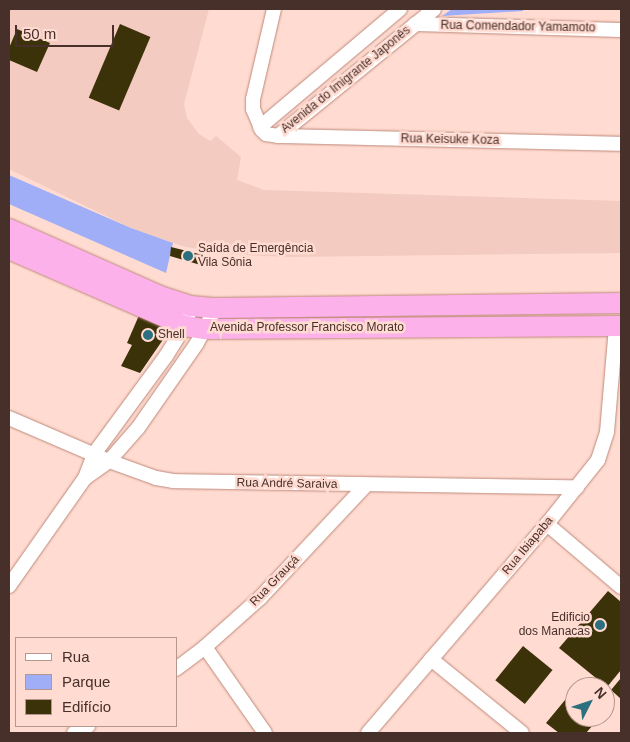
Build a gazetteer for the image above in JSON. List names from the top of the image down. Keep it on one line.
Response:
{"streets":{"highway":["Avenida Professor Francisco Morato"],"street":["Rua Comendador Yamamoto","Avenida do Imigrante Japonês","Rua Keisuke Koza","Rua André Saraiva","Rua Ibiapaba","Rua Grauçá"]},"crossings":[["Rua Comendador Yamamoto","Avenida do Imigrante Japonês"],["Avenida do Imigrante Japonês","Rua Keisuke Koza"],["Avenida Professor Francisco Morato","Rua Ibiapaba"],["Rua André Saraiva","Rua Ibiapaba"],["Rua André Saraiva","Rua Grauçá"]],"places":["Saída de Emergência Vila Sônia","Shell","Edificio dos Manacas"],"legend":["Rua","Parque","Edifício"],"scale_bar":"50 m","north":"top right"}
